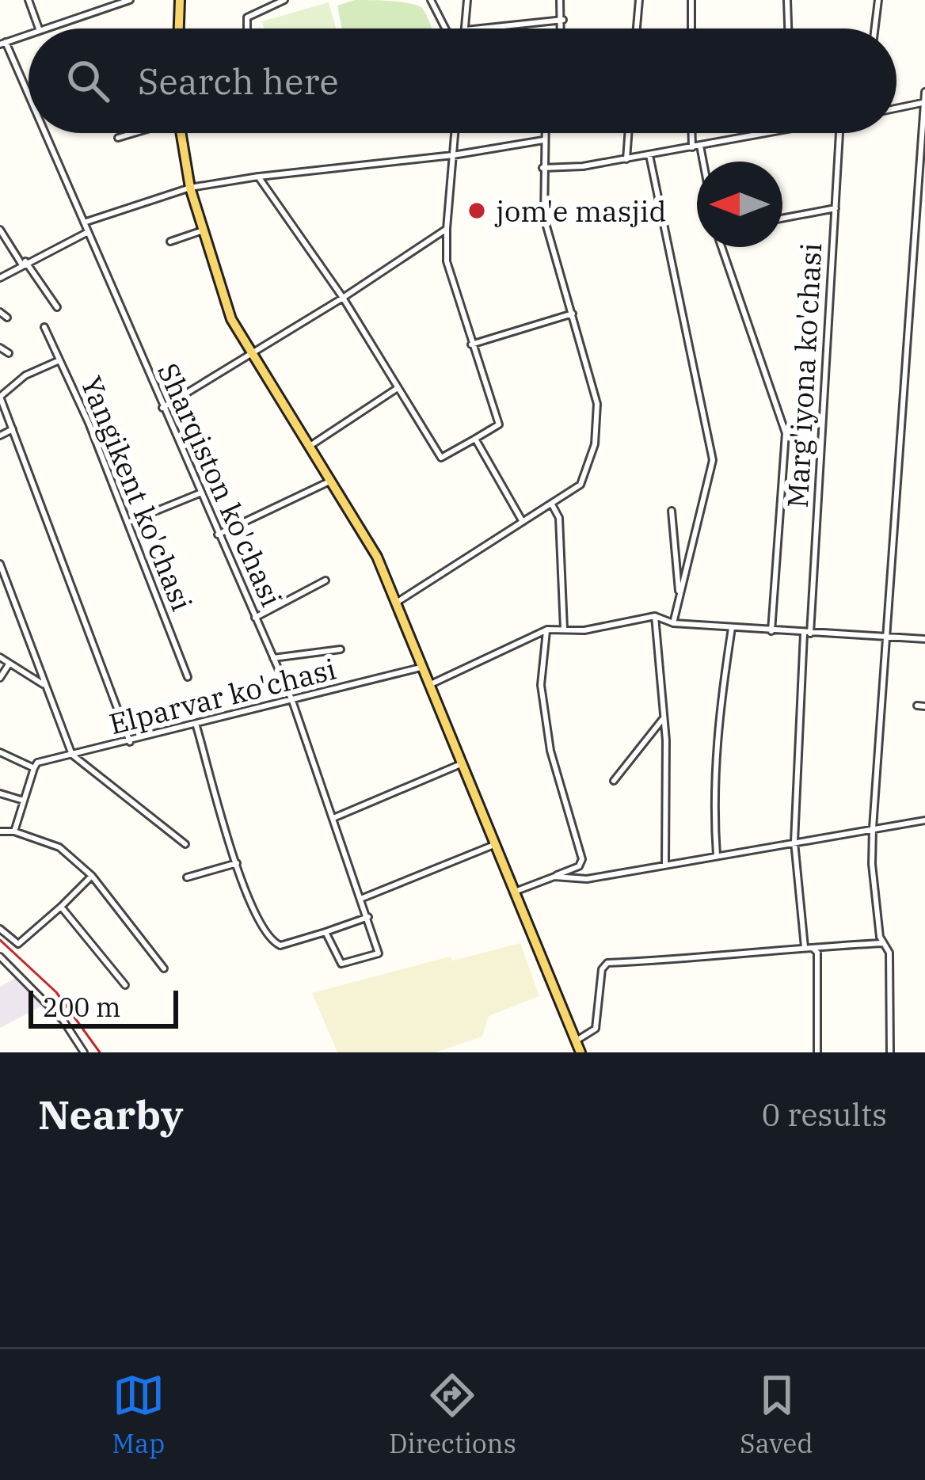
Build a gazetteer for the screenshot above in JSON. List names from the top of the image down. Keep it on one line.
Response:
{"streets":{"street":["Marg'iyona ko'chasi","Sharqiston ko'chasi","Yangikent ko'chasi","Elparvar ko'chasi"]},"crossings":[["Sharqiston ko'chasi","Elparvar ko'chasi"]],"places":["jom'e masjid"],"scale_bar":"200 m","north":"left","page":{"search":"Search here","scale":"200 m","heading":["Nearby","0 results"],"nav":["Map","Directions","Saved"]}}
